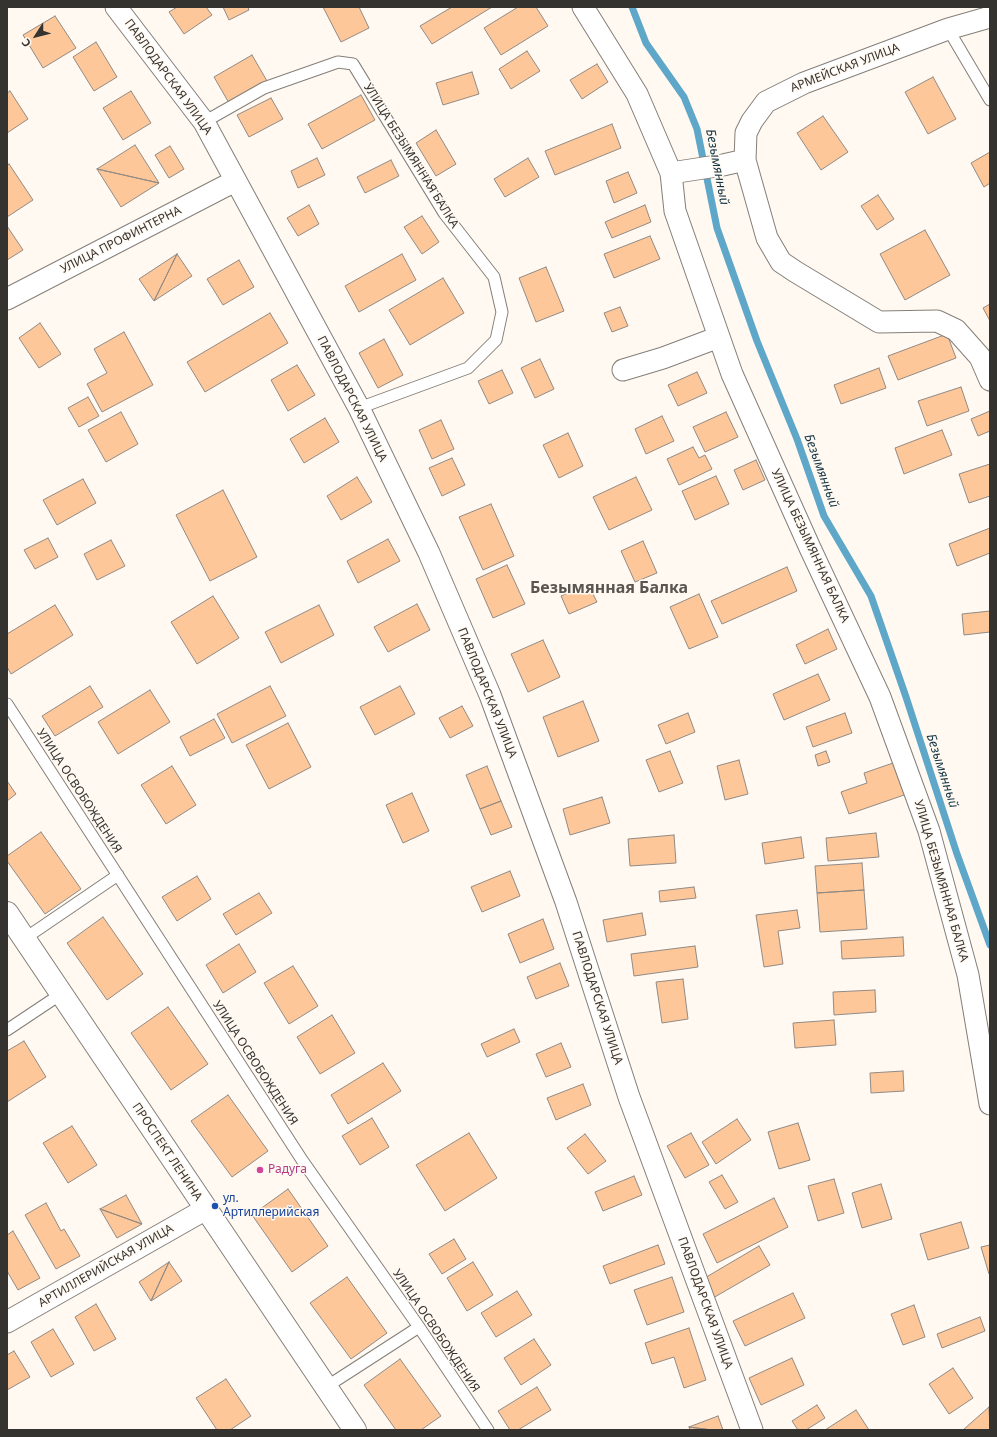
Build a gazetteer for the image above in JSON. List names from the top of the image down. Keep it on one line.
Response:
{"streets":{"main road":["ПРОСПЕКТ ЛЕНИНА"],"street":["АРМЕЙСКАЯ УЛИЦА","ПАВЛОДАРСКАЯ УЛИЦА","УЛИЦА БЕЗЫМЯННАЯ БАЛКА","УЛИЦА ПРОФИНТЕРНА","АРТИЛЛЕРИЙСКАЯ УЛИЦА"],"lane":["УЛИЦА ОСВОБОЖДЕНИЯ"]},"crossings":[["ПАВЛОДАРСКАЯ УЛИЦА","УЛИЦА БЕЗЫМЯННАЯ БАЛКА"],["ПАВЛОДАРСКАЯ УЛИЦА","УЛИЦА ПРОФИНТЕРНА"],["ПРОСПЕКТ ЛЕНИНА","АРТИЛЛЕРИЙСКАЯ УЛИЦА"]],"districts":["Безымянная Балка"],"water":["Безымянный"],"places":["Радуга","ул. Артиллерийская"],"north":"bottom left"}
